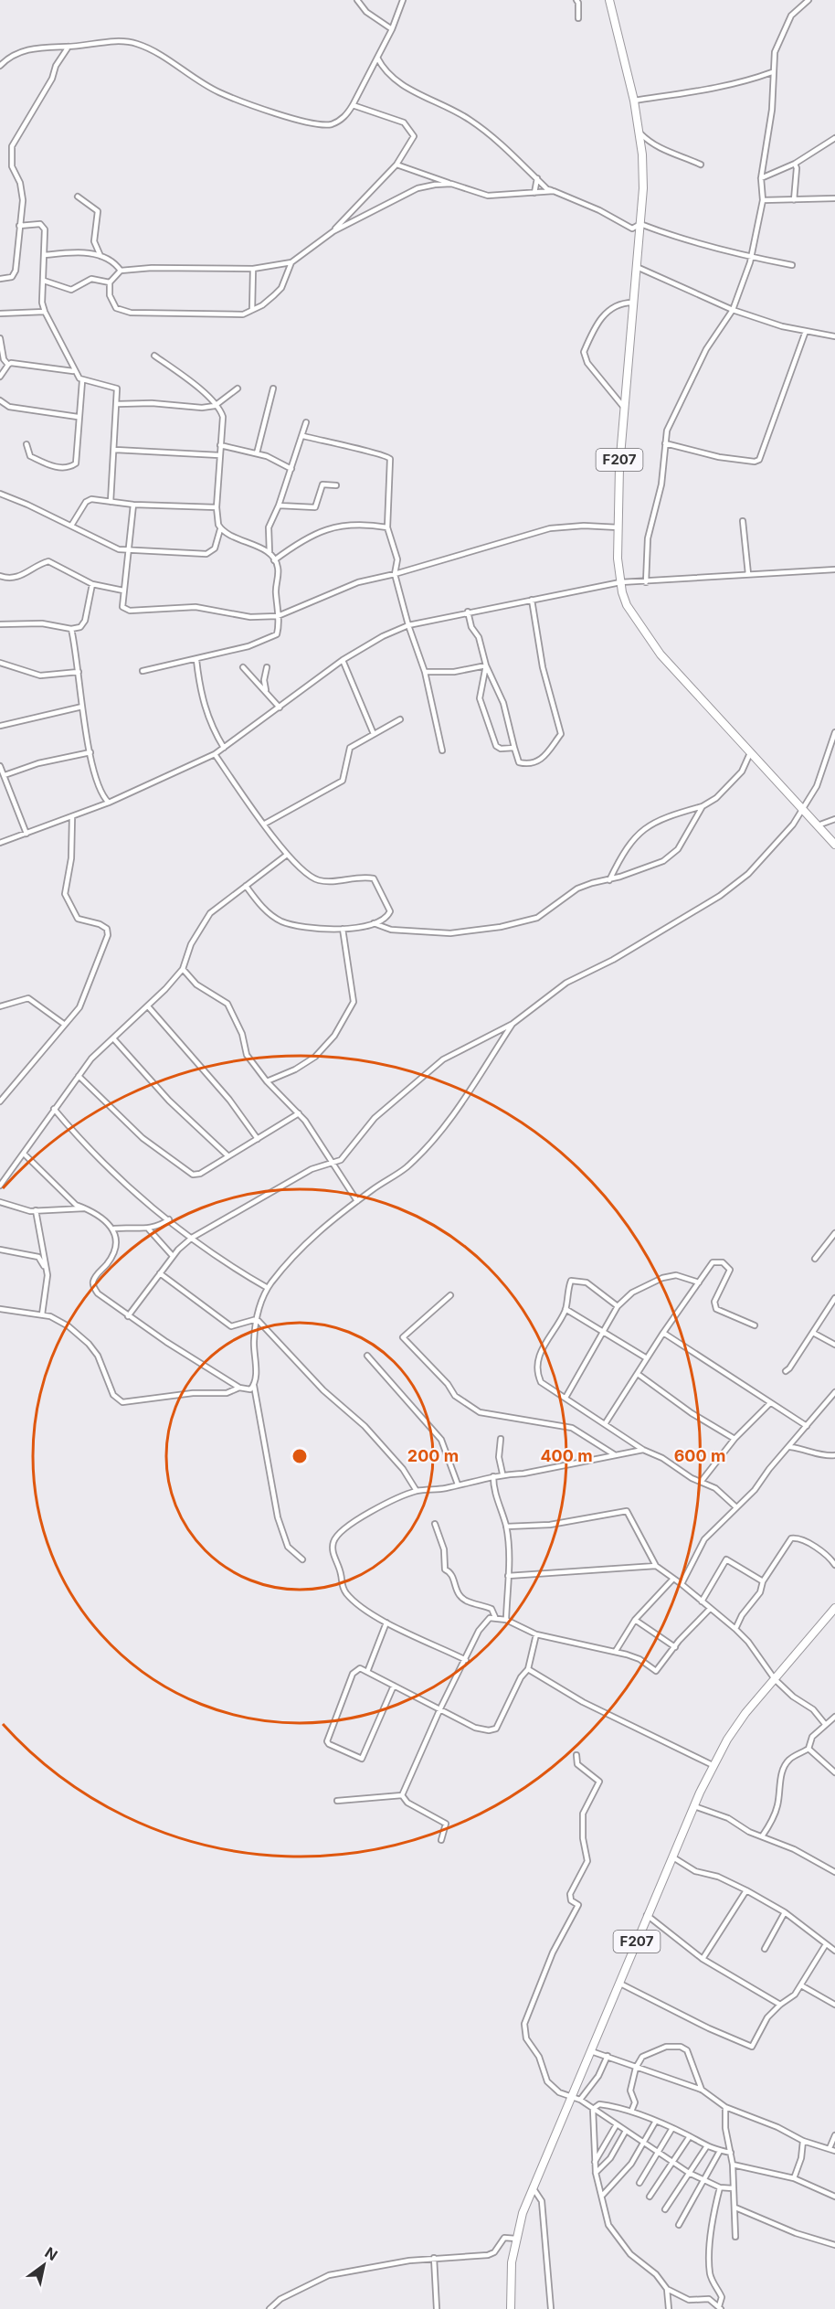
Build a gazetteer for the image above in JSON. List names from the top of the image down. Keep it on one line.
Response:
{"streets":{"main road":["F207"]},"north":"top right","rings":["200 m","400 m","600 m"]}
